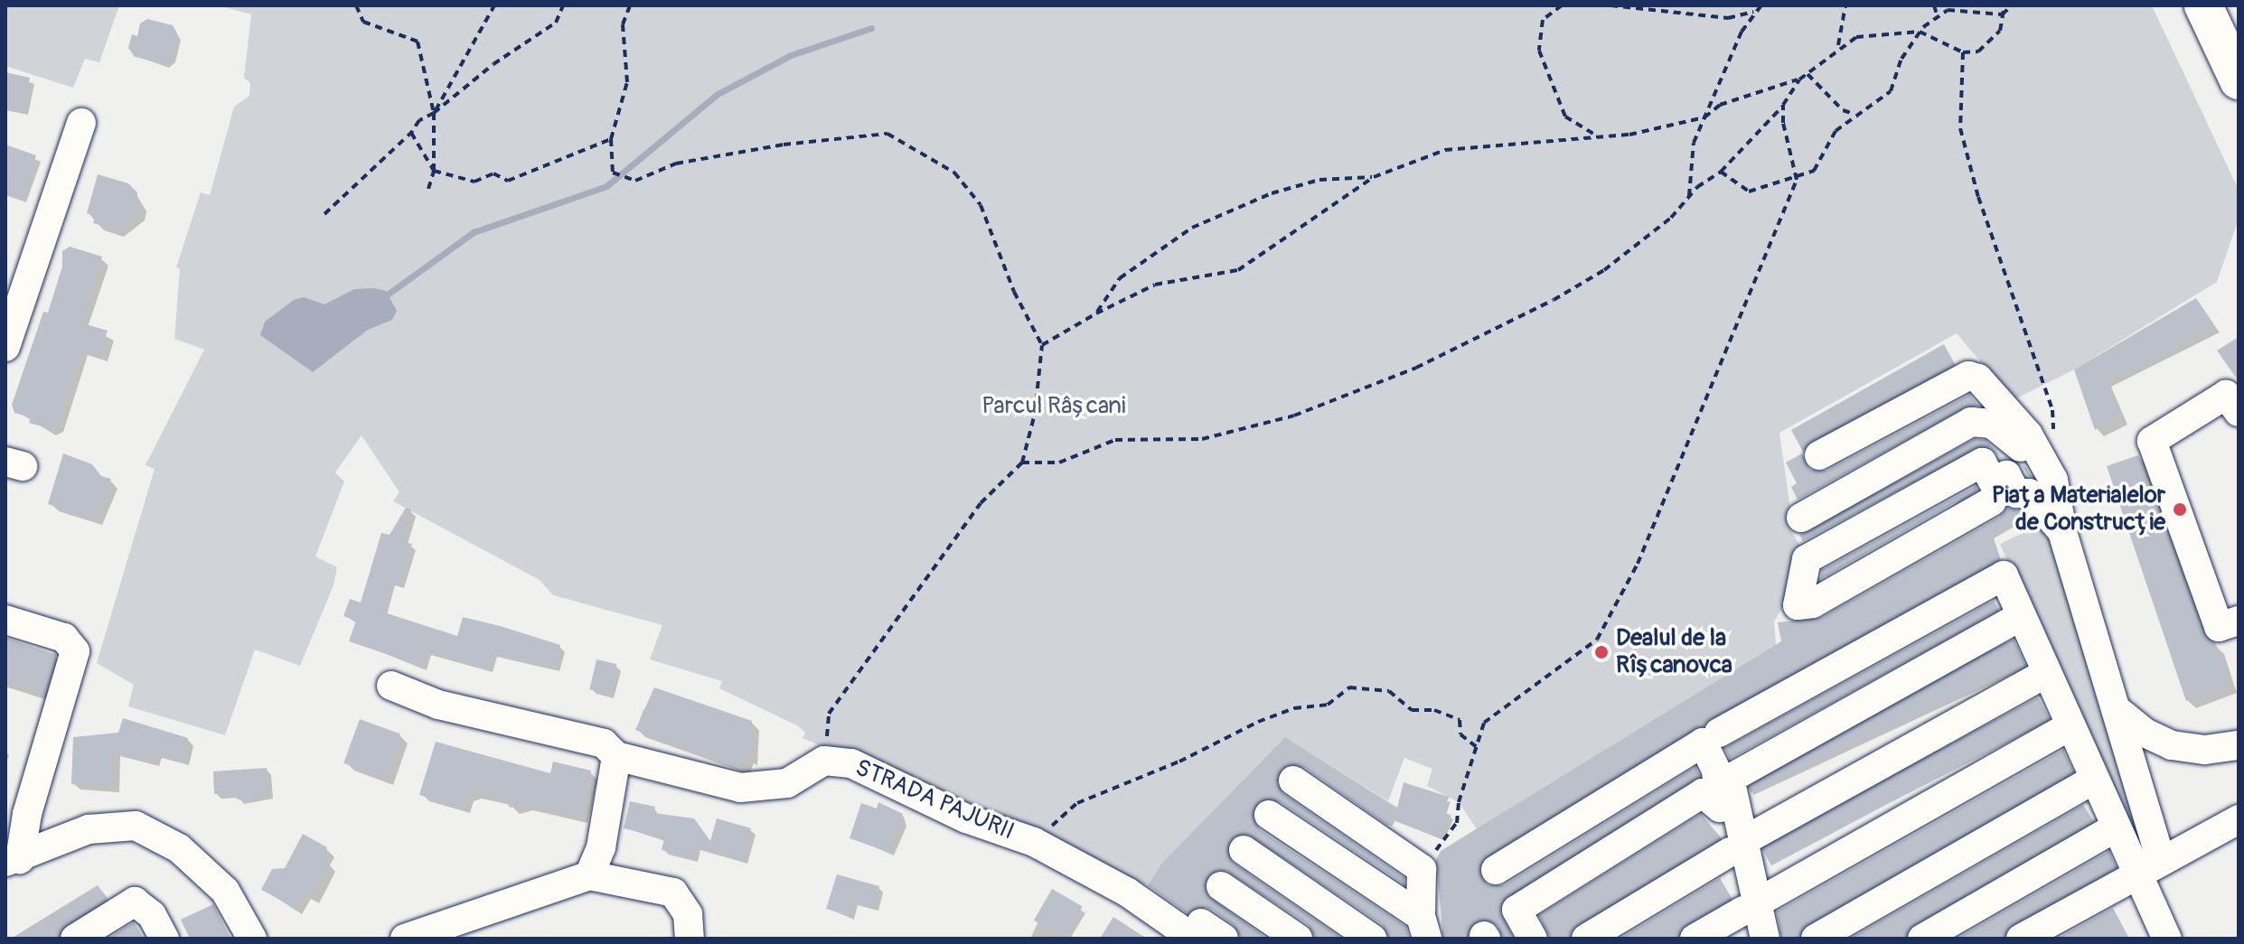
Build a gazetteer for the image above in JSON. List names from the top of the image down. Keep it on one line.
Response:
{"streets":{"street":["STRADA PAJURII"]},"parks":["Parcul Râșcani"],"places":["Piața Materialelor de Construcție","Dealul de la Rîșcanovca"]}
